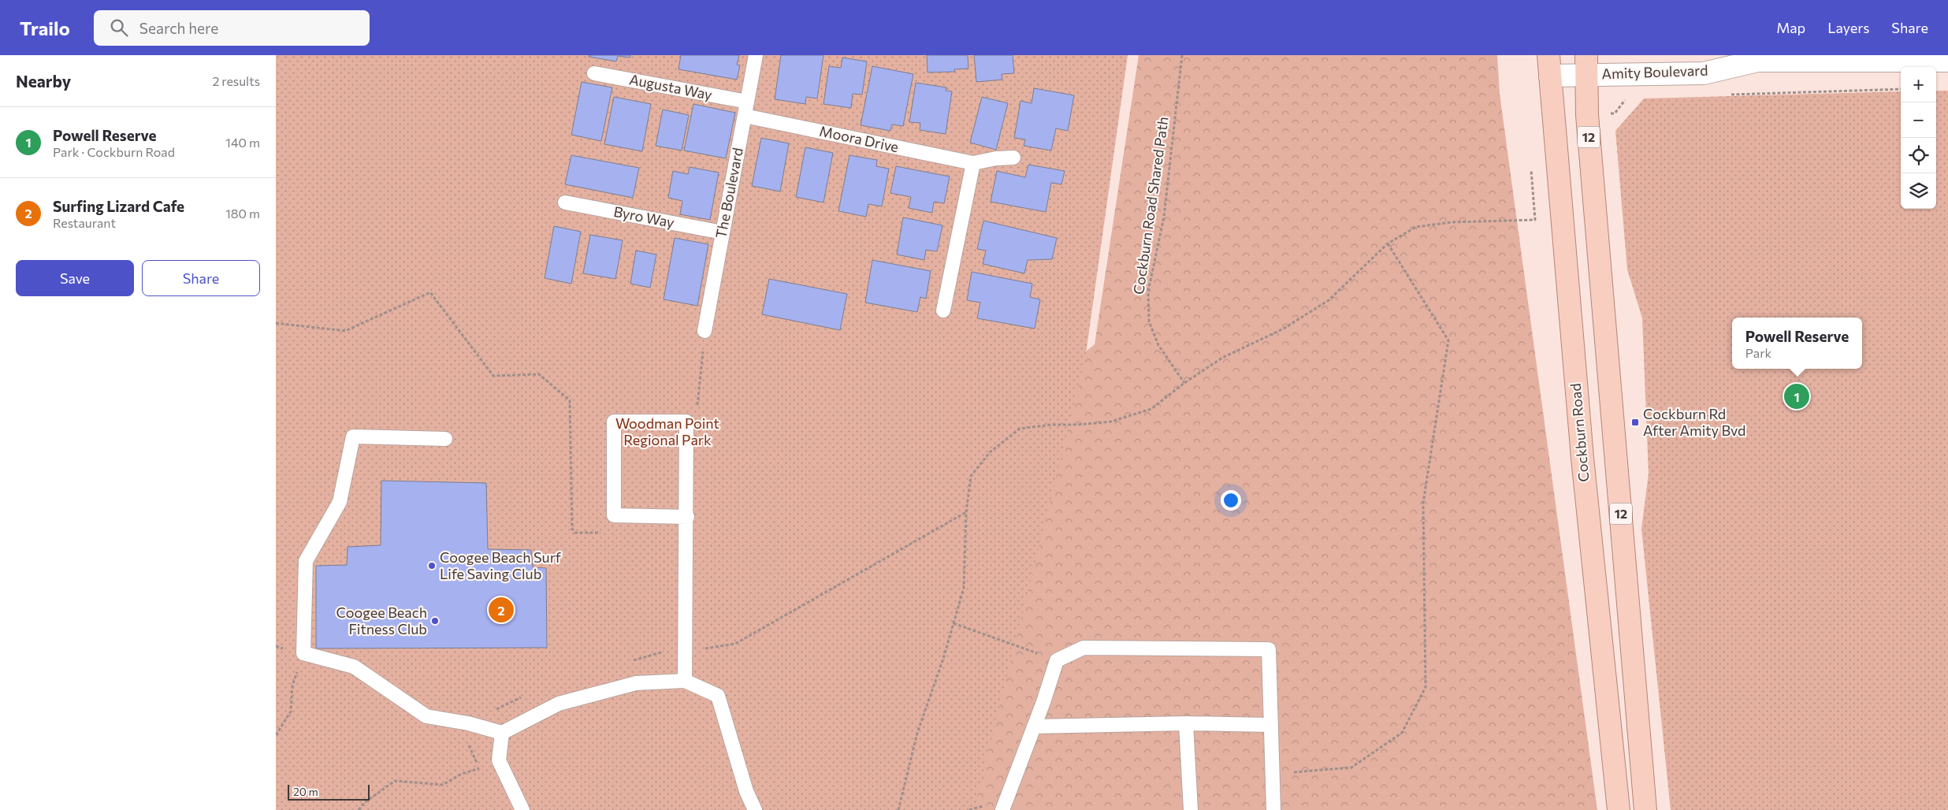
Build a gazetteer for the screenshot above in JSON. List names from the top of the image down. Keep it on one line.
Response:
{"streets":{"main road":["12","Cockburn Road"],"street":["Amity Boulevard"],"lane":["Augusta Way","Moora Drive","The Boulevard","Byro Way"],"path":["Cockburn Road Shared Path"]},"crossings":[["Amity Boulevard","12"],["Amity Boulevard","Cockburn Road"],["Augusta Way","The Boulevard"],["Moora Drive","The Boulevard"],["The Boulevard","Byro Way"]],"parks":["Woodman Point Regional Park"],"places":{"transit":["Cockburn Rd After Amity Bvd"],"other":["Coogee Beach Surf Life Saving Club","Coogee Beach Fitness Club"]},"scale_bar":"20 m","page":{"header":"Trailo","search":"Search here","nav":["Map","Layers","Share"],"heading":["Nearby","2 results"],"map_buttons":["+","−"],"list":[{"mark":"1","name":"Powell Reserve","note":"Park · Cockburn Road","value":"140 m"},{"mark":"2","name":"Surfing Lizard Cafe","note":"Restaurant","value":"180 m"}],"buttons":["Save","Share"],"popup":["Powell Reserve","Park"],"pins":["1","2"],"scale":"20 m"}}
